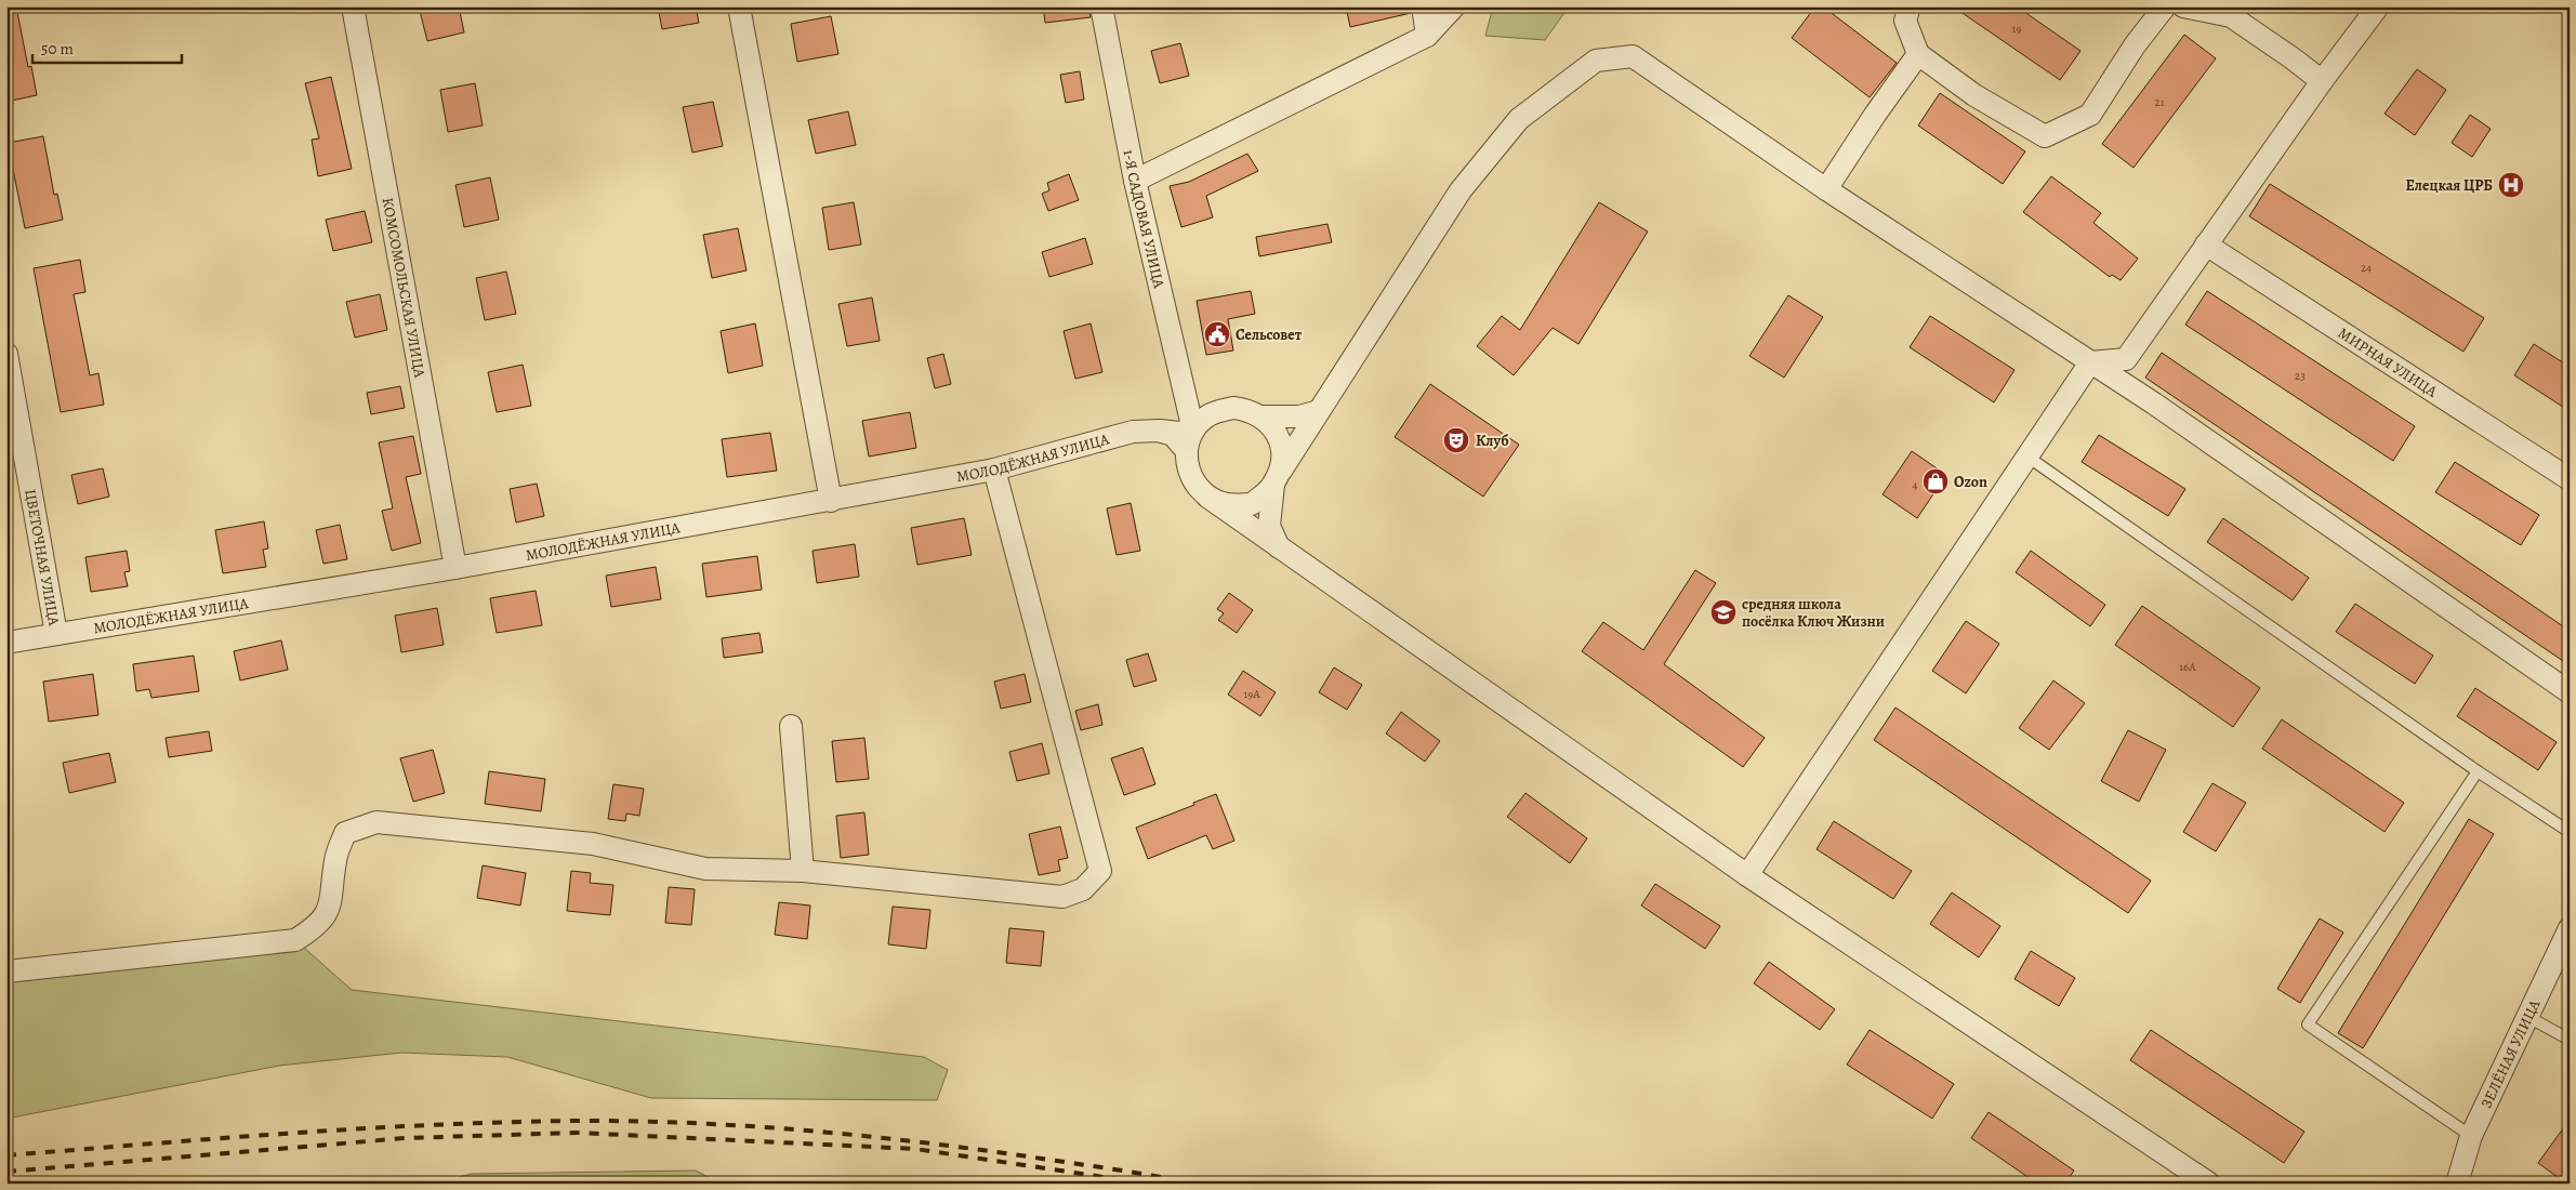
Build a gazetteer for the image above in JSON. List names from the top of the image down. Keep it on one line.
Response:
{"streets":{"street":["1-Я САДОВАЯ УЛИЦА","КОМСОМОЛЬСКАЯ УЛИЦА","МИРНАЯ УЛИЦА","МОЛОДЁЖНАЯ УЛИЦА","ЦВЕТОЧНАЯ УЛИЦА","ЗЕЛЁНАЯ УЛИЦА"]},"crossings":[["1-Я САДОВАЯ УЛИЦА","МОЛОДЁЖНАЯ УЛИЦА"],["КОМСОМОЛЬСКАЯ УЛИЦА","МОЛОДЁЖНАЯ УЛИЦА"],["МОЛОДЁЖНАЯ УЛИЦА","ЦВЕТОЧНАЯ УЛИЦА"]],"places":{"hospital":["Елецкая ЦРБ"],"public building":["Сельсовет"],"theatre":["Клуб"],"shop":["Ozon"],"school or university":["средняя школа посёлка Ключ Жизни"]},"house_numbers":["19","21","24","23","4","16А","19А"],"scale_bar":"50 m"}
